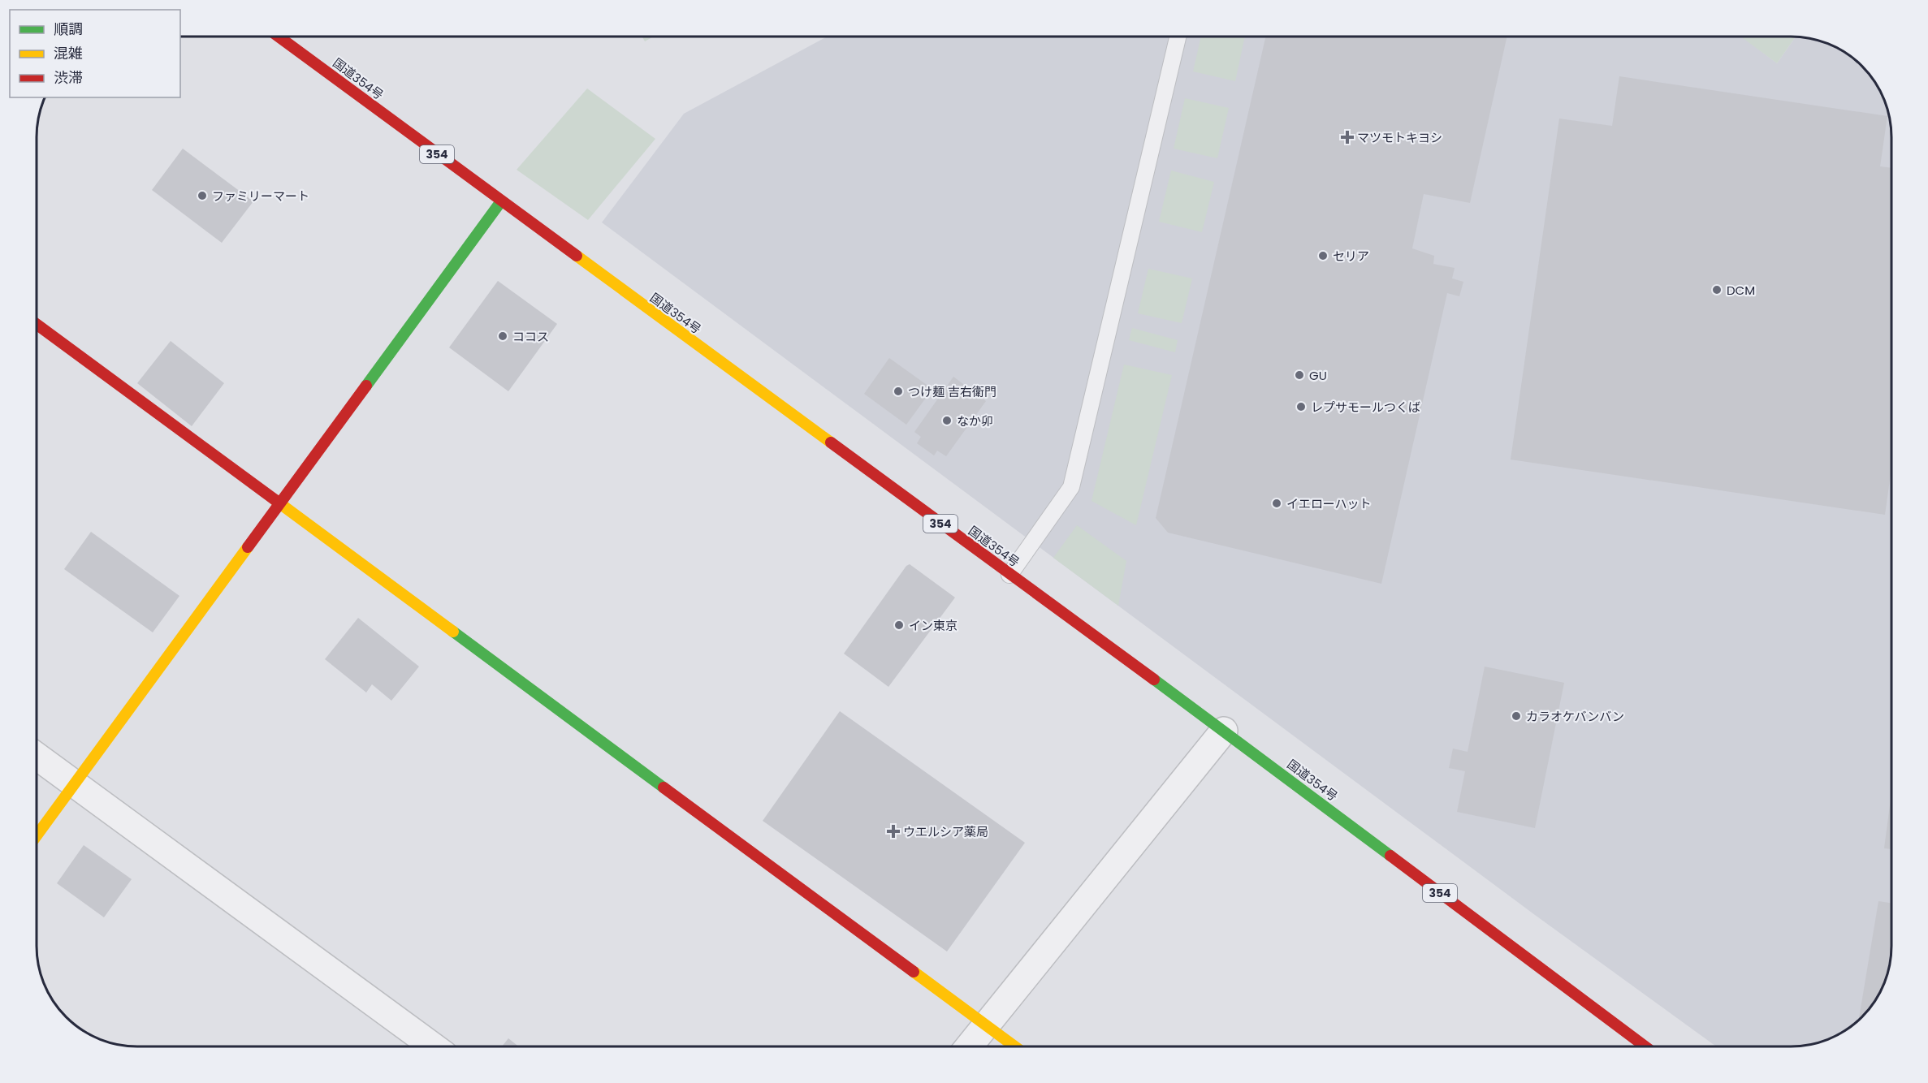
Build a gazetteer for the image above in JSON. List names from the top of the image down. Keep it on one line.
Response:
{"streets":{"main road":["国道354号","354"]},"places":{"health":["マツモトキヨシ","ウエルシア薬局"],"other":["ファミリーマート","セリア","DCM","ココス","GU","つけ麺 吉右衛門","レプサモールつくば","なか卯","イエローハット","イン東京","カラオケバンバン"]},"legend":["順調","混雑","渋滞"]}
